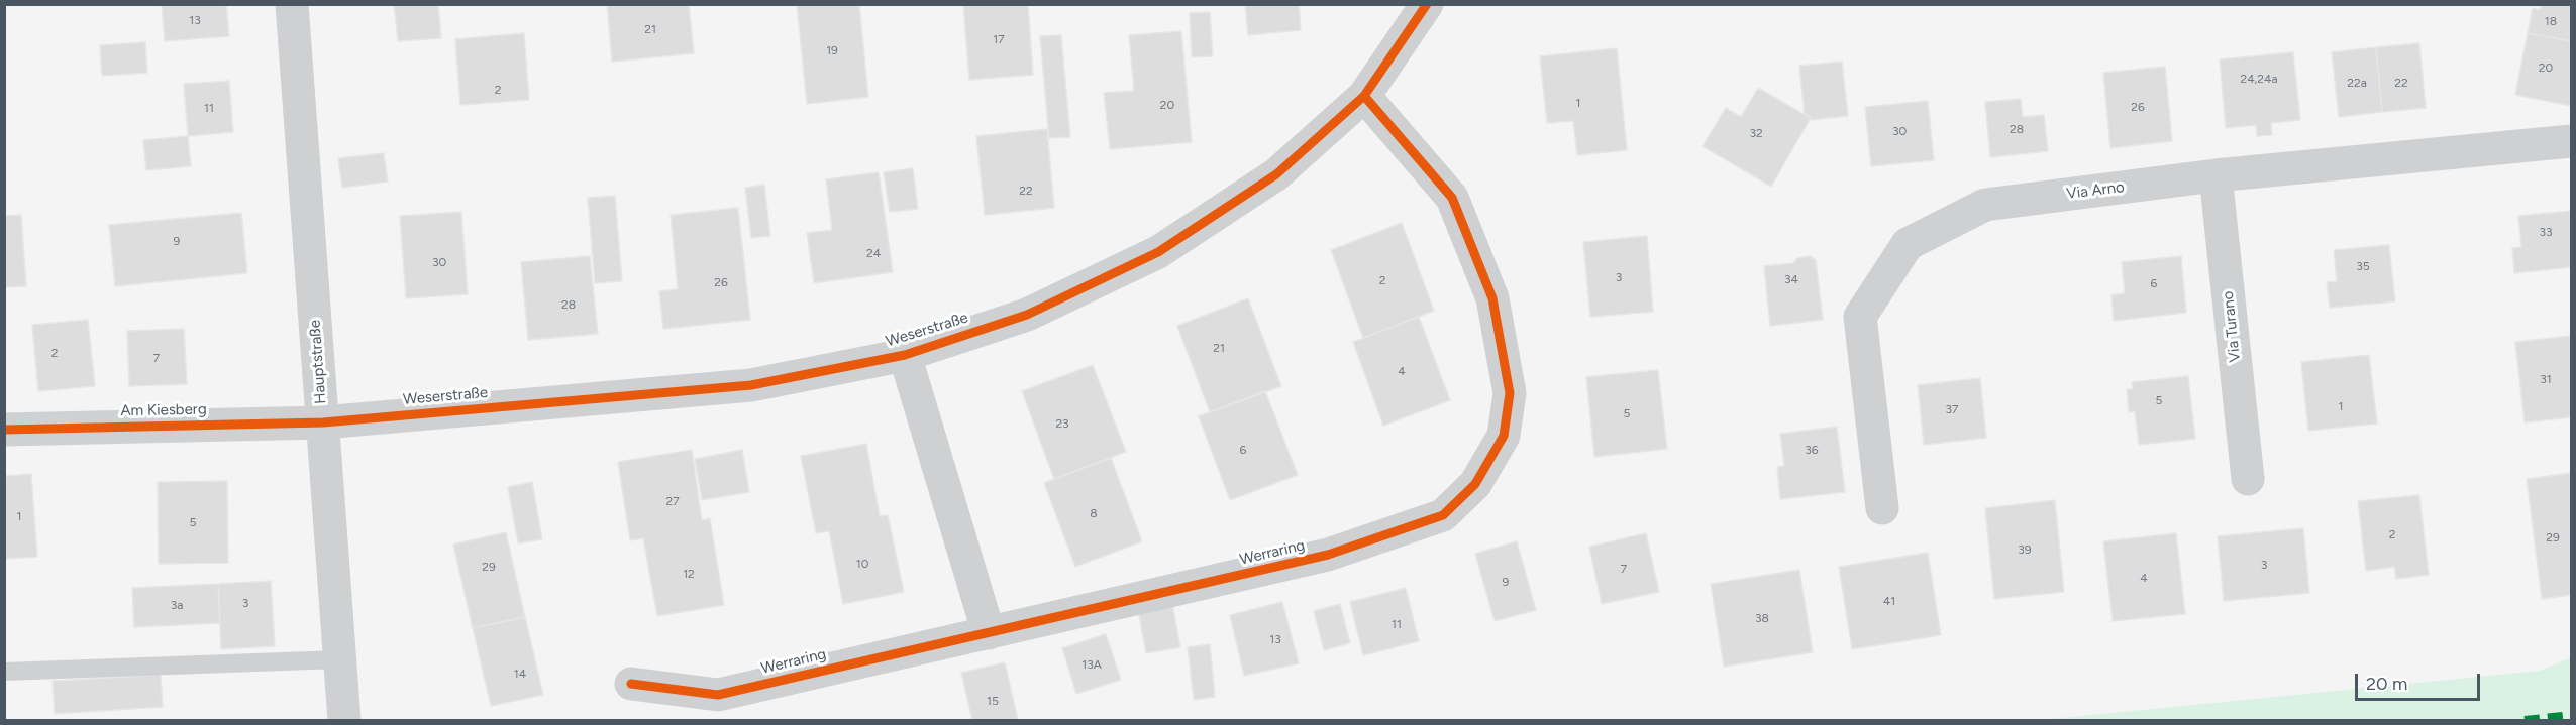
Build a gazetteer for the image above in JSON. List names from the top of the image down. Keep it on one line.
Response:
{"streets":{"street":["Via Arno","Via Turano","Weserstraße","Hauptstraße","Am Kiesberg","Werraring"]},"crossings":[["Via Arno","Via Turano"],["Weserstraße","Hauptstraße"],["Weserstraße","Am Kiesberg"],["Weserstraße","Werraring"],["Hauptstraße","Am Kiesberg"]],"house_numbers":["13","18","21","17","19","20","24,24a","22a","22","2","1","20","26","11","28","30","32","22","33","9","24","30","35","3","34","2","26","6","28","21","2","7","4","31","5","1","37","5","23","6","36","27","8","1","5","2","29","39","10","3","29","7","12","4","9","41","3","3a","38","11","13","13A","14","15"],"scale_bar":"20 m"}
